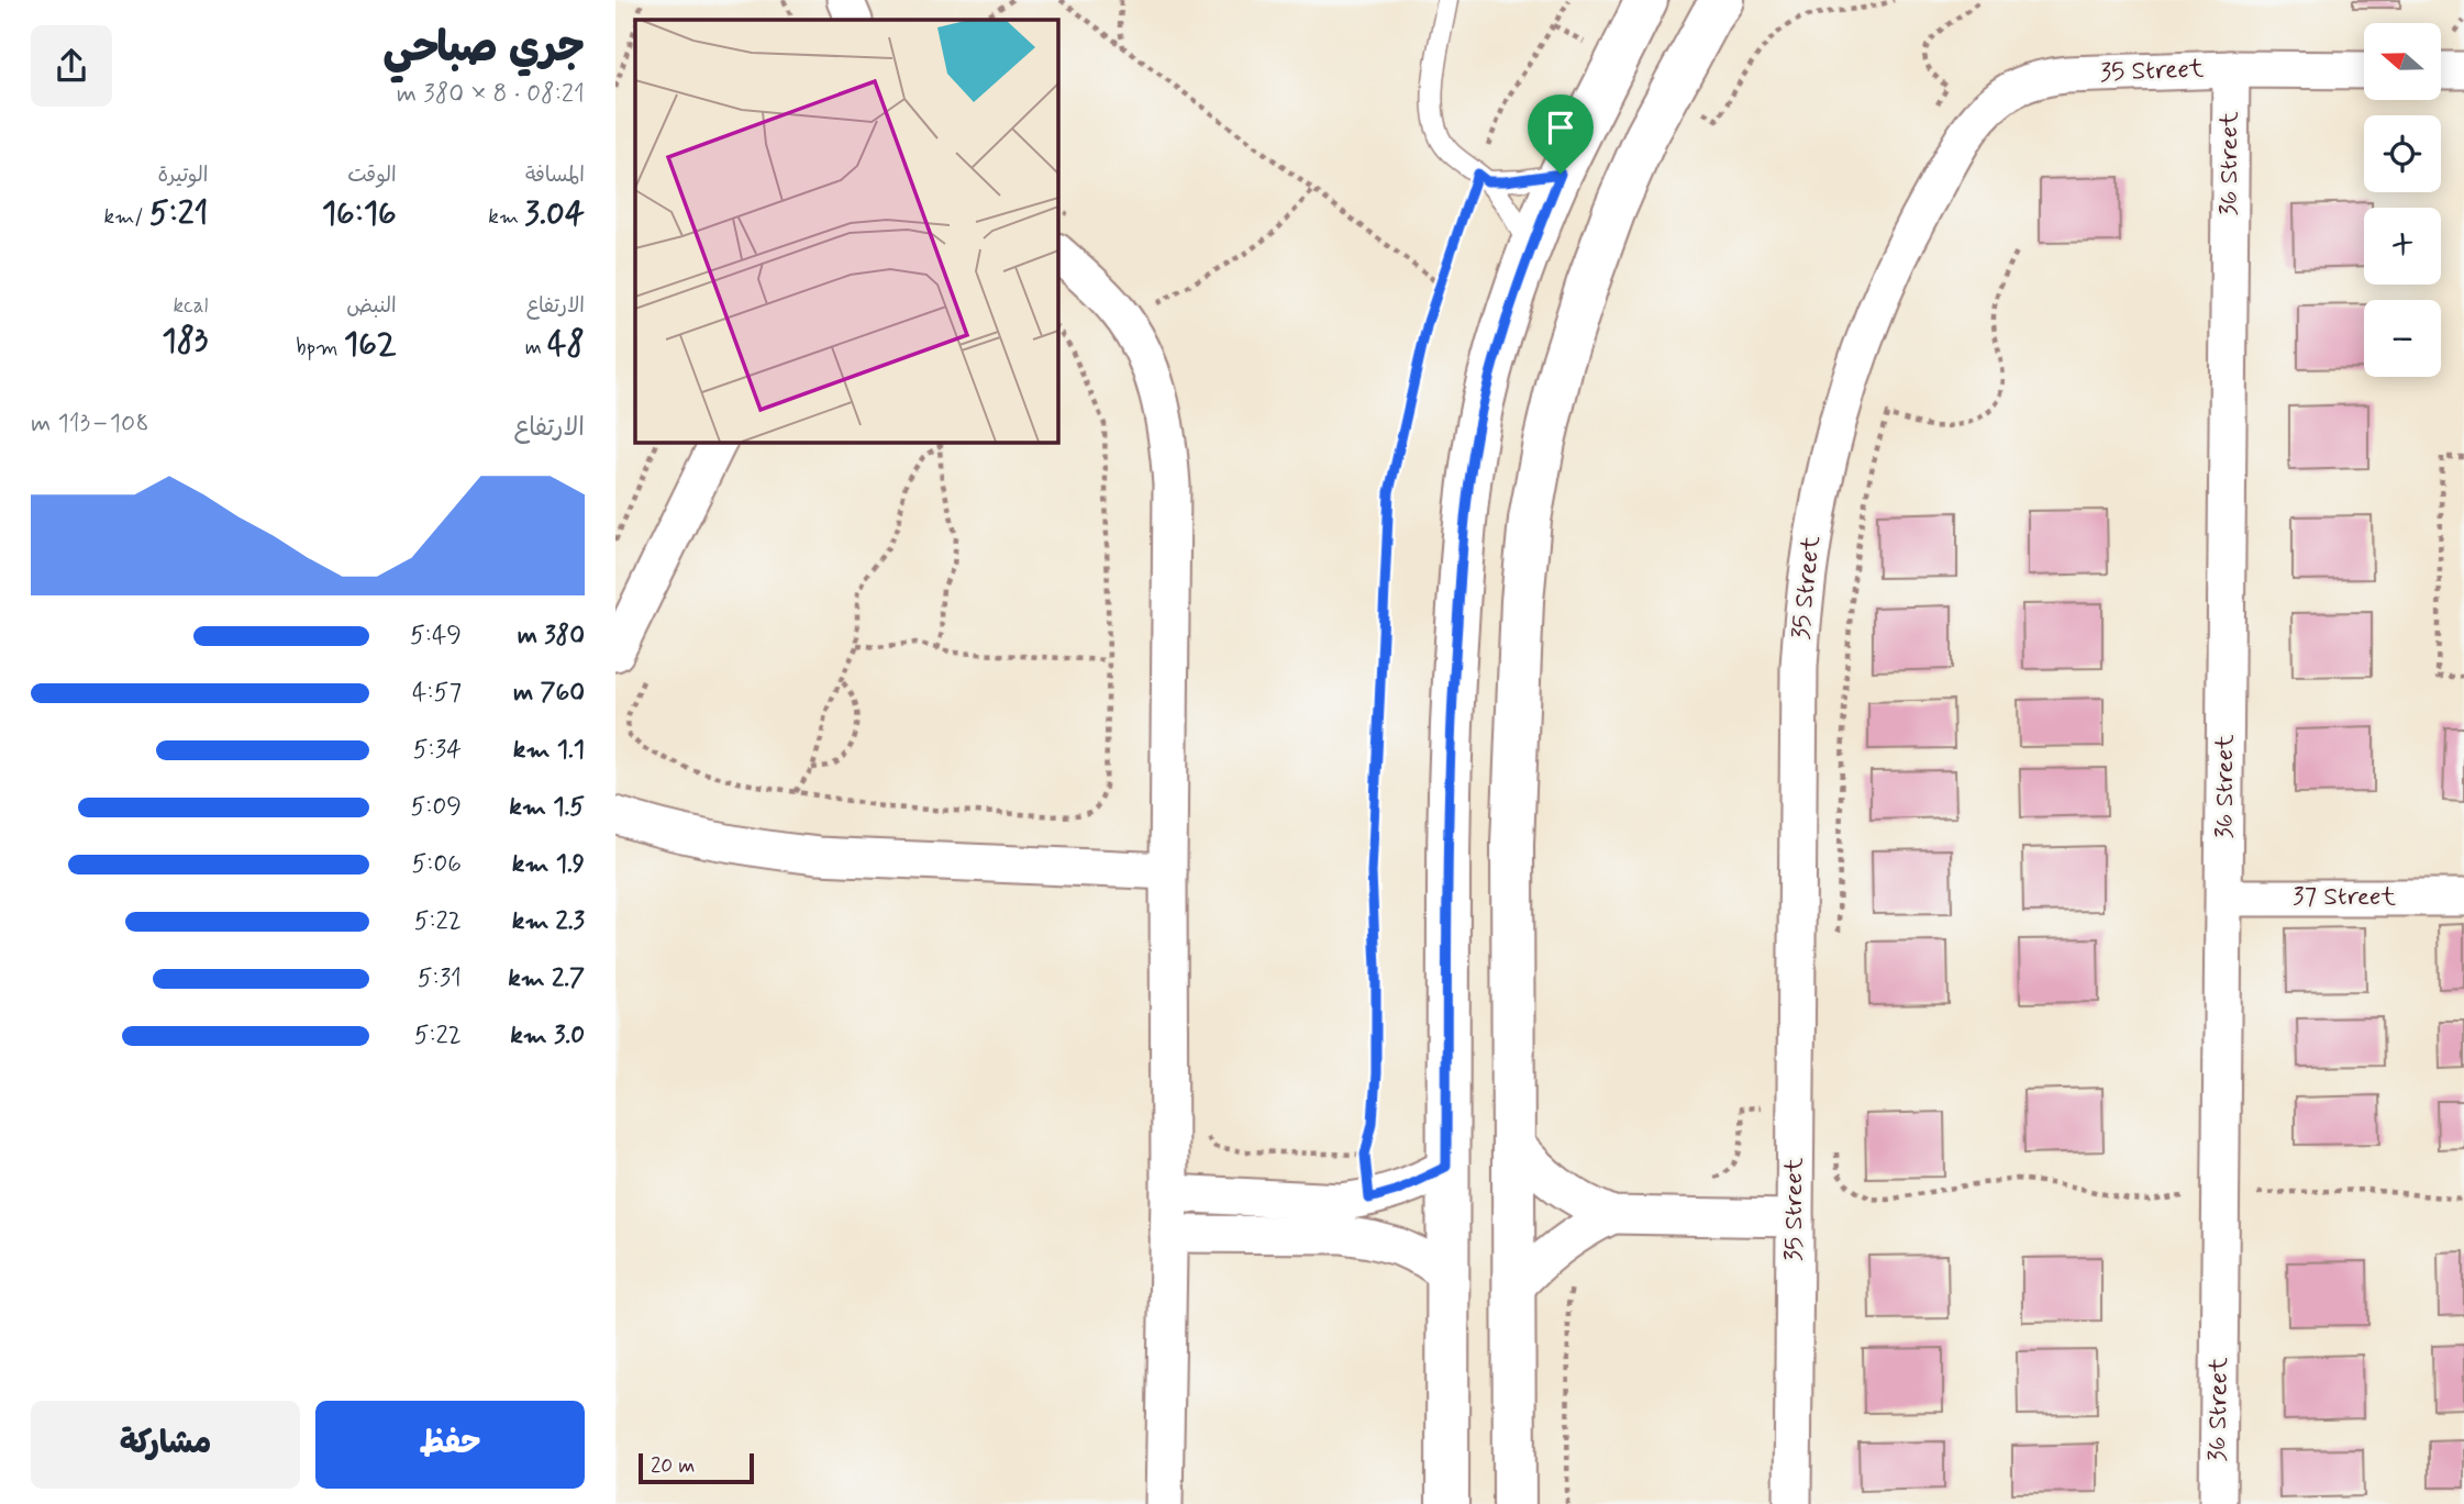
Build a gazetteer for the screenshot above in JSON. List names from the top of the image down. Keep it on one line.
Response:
{"streets":{"street":["35 Street","36 Street","37 Street"]},"crossings":[["35 Street","36 Street"],["36 Street","37 Street"]],"scale_bar":"20 m","north":"left","page":{"heading":["جري صباحي","08:21 · 8 × 380 m"],"map_buttons":["+","−"],"stats":[["المسافة","3.04 km"],["الوقت","16:16"],["الوتيرة","5:21 /km"],["الارتفاع","48 m"],["النبض","162 bpm"],["kcal","183"]],"chart":["الارتفاع","108–113 m"],"list":[{"name":"380 m","note":"5:49"},{"name":"760 m","note":"4:57"},{"name":"1.1 km","note":"5:34"},{"name":"1.5 km","note":"5:09"},{"name":"1.9 km","note":"5:06"},{"name":"2.3 km","note":"5:22"},{"name":"2.7 km","note":"5:31"},{"name":"3.0 km","note":"5:22"}],"buttons":["حفظ","مشاركة"],"scale":"20 m"}}
